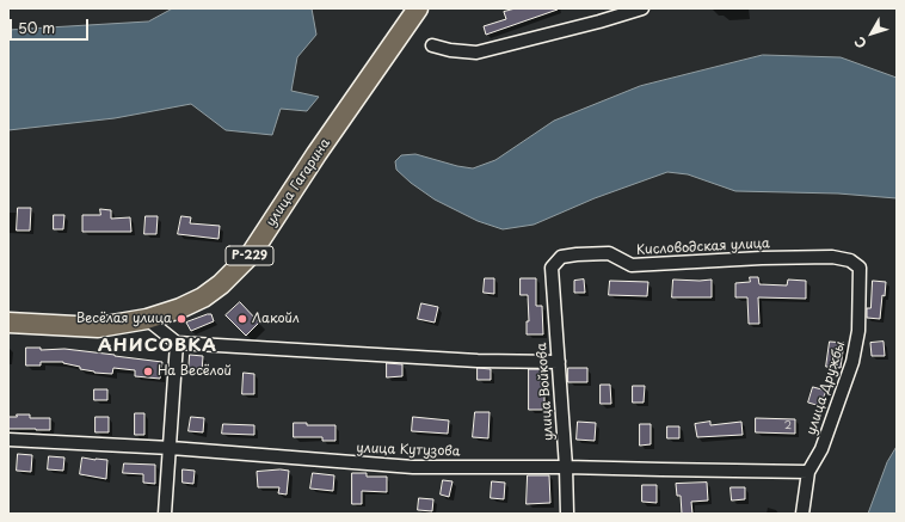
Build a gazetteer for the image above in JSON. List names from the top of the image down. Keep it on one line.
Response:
{"streets":{"main road":["улица Гагарина","Р-229"],"street":["Кисловодская улица","улица Дружбы","улица Войкова","улица Кутузова"]},"crossings":[["улица Гагарина","Р-229"],["Кисловодская улица","улица Дружбы"],["Кисловодская улица","улица Войкова"],["улица Дружбы","улица Кутузова"],["улица Войкова","улица Кутузова"]],"districts":["АНИСОВКА"],"places":["Весёлая улица","Лакойл","На Весёлой"],"house_numbers":["2"],"scale_bar":"50 m","north":"bottom left"}
